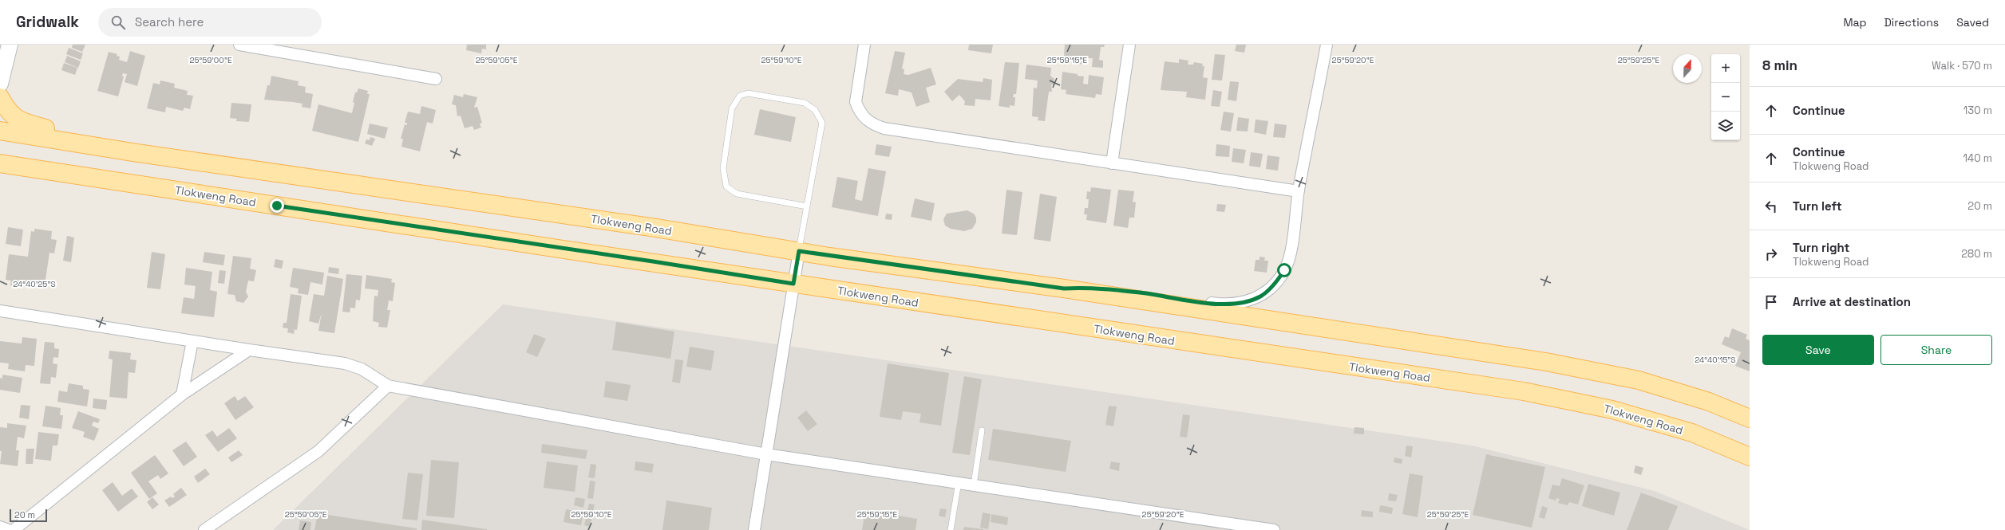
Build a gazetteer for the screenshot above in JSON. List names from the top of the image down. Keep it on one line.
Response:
{"streets":{"main road":["Tlokweng Road"]},"scale_bar":"20 m","north":"top","page":{"header":"Gridwalk","search":"Search here","nav":["Map","Directions","Saved"],"heading":["8 min","Walk · 570 m"],"map_buttons":["+","−"],"list":[["Continue","130 m"],["Continue","Tlokweng Road","140 m"],["Turn left","20 m"],["Turn right","Tlokweng Road","280 m"],"Arrive at destination"],"buttons":["Save","Share"],"scale":"20 m"},"coordinates":["25°59'20\"E","25°59'00\"E","25°59'05\"E","25°59'10\"E","25°59'15\"E","25°59'25\"E","24°40'25\"S","24°40'15\"S"]}
